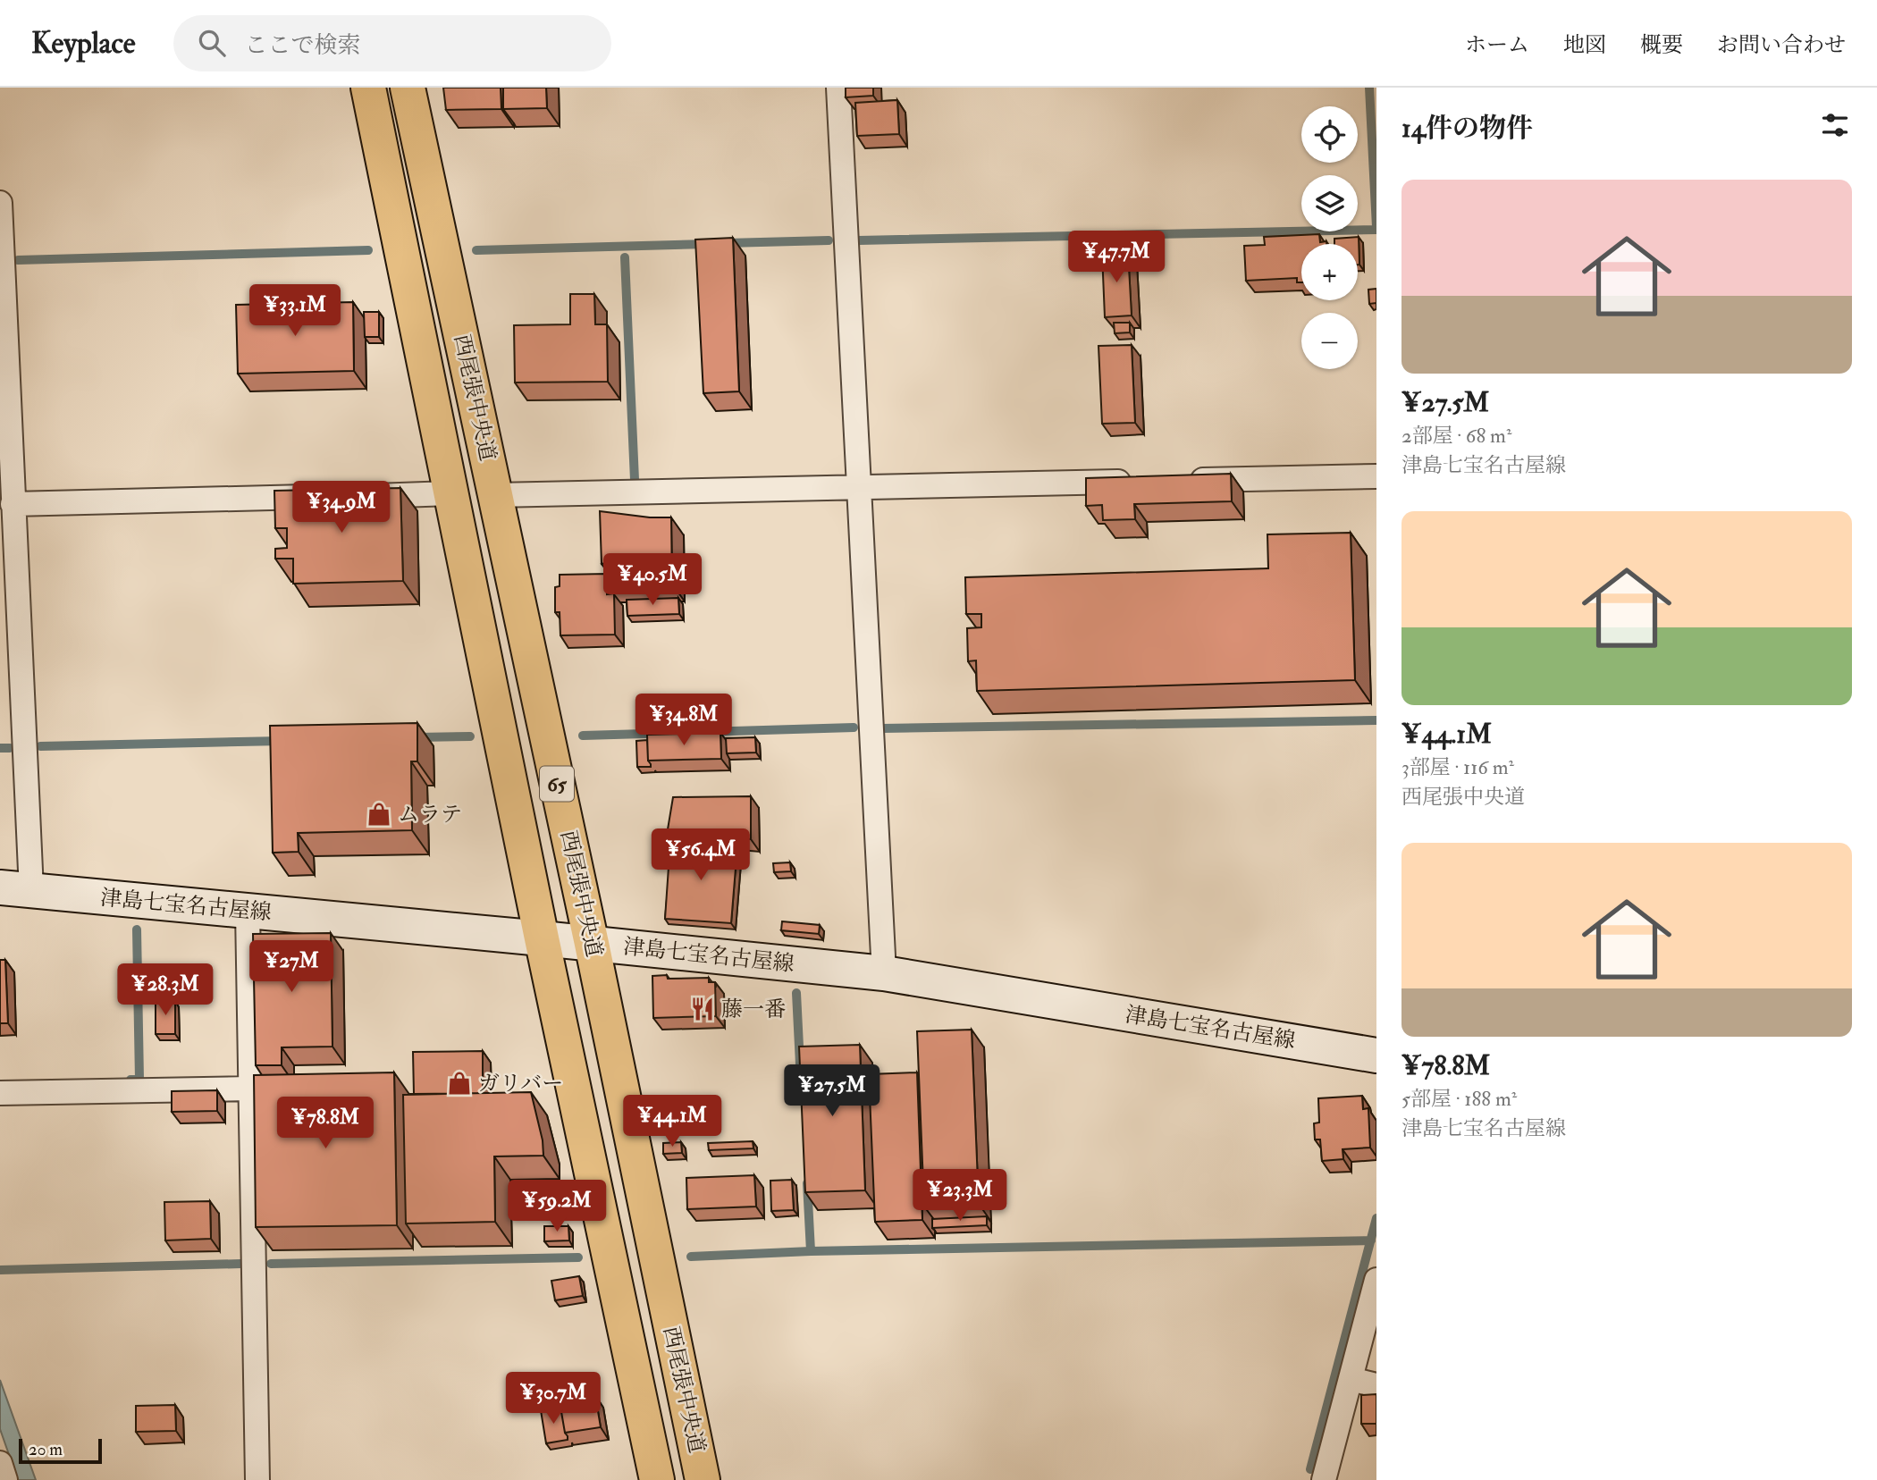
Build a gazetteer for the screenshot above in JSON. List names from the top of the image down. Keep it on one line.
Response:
{"streets":{"main road":["西尾張中央道","65","津島七宝名古屋線"]},"crossings":[["西尾張中央道","津島七宝名古屋線"]],"places":{"shop":["ムラテ","ガリバー"],"restaurant":["藤一番"]},"scale_bar":"20 m","page":{"header":"Keyplace","search":"ここで検索","nav":["ホーム","地図","概要","お問い合わせ"],"heading":"14件の物件","map_buttons":["+","−"],"list":[{"name":"¥27.5M","note":"2部屋 · 68 m² · 津島七宝名古屋線"},{"name":"¥44.1M","note":"3部屋 · 116 m² · 西尾張中央道"},{"name":"¥78.8M","note":"5部屋 · 188 m² · 津島七宝名古屋線"}],"price":["¥47.7M","¥33.1M","¥34.9M","¥40.5M","¥34.8M","¥56.4M","¥27M","¥28.3M","¥27.5M","¥44.1M","¥78.8M","¥23.3M","¥59.2M","¥30.7M"],"scale":"20 m"}}
